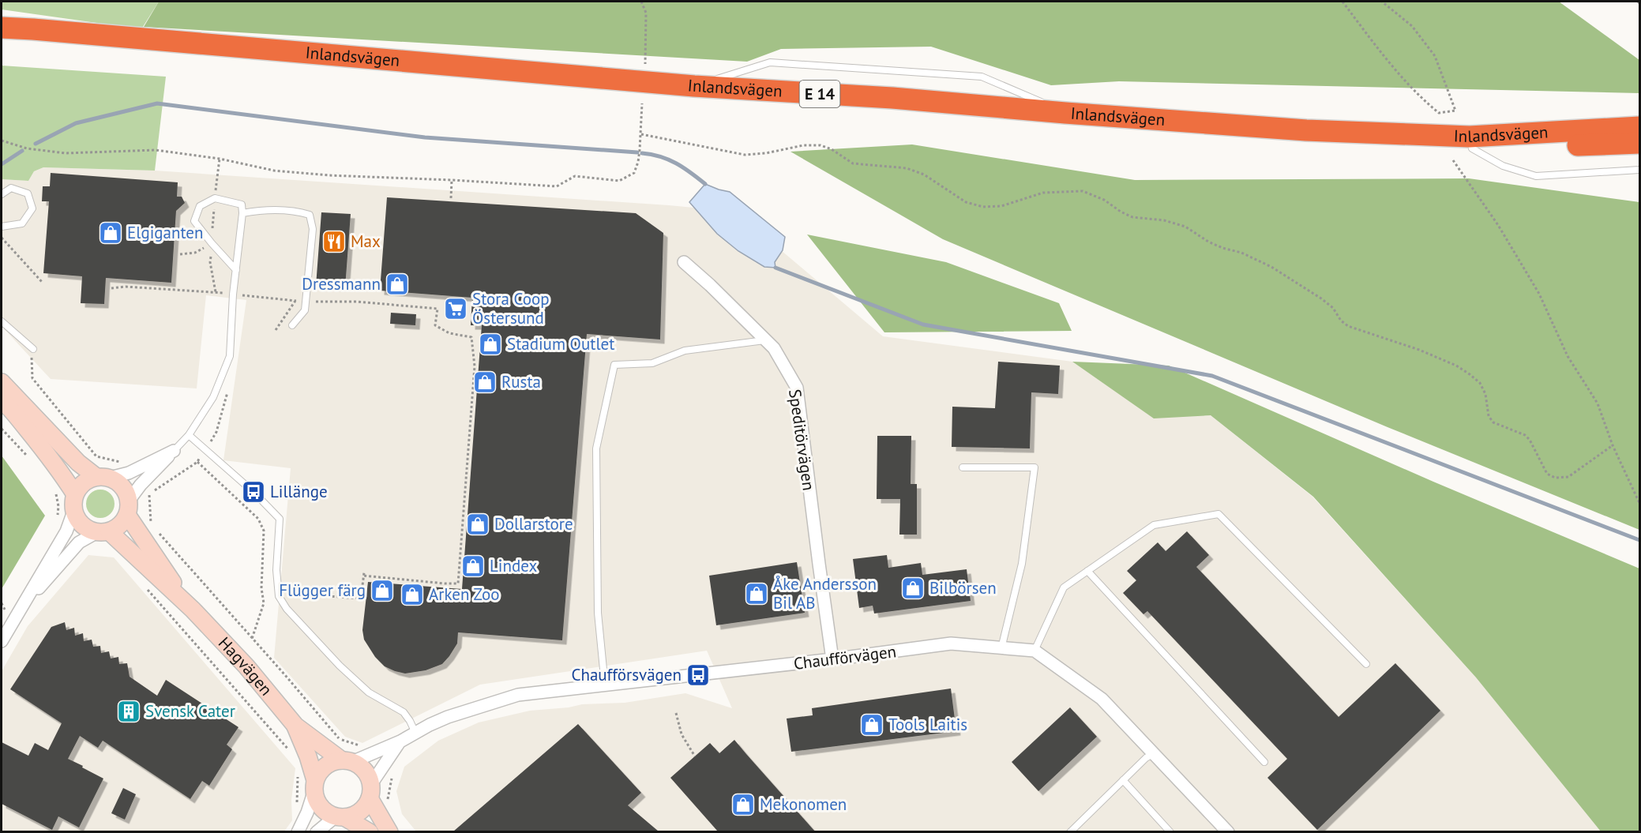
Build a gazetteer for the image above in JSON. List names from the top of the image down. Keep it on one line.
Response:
{"streets":{"highway":["Inlandsvägen","E 14"],"street":["Speditörvägen","Chaufförvägen","Hagvägen"]},"crossings":[["Speditörvägen","Chaufförvägen"],["Chaufförvägen","Hagvägen"]],"places":{"shop":["Elgiganten","Dressmann","Stadium Outlet","Rusta","Dollarstore","Lindex","Bilbörsen","Flügger färg","Åke Andersson Bil AB","Arken Zoo","Tools Laitis","Mekonomen"],"restaurant":["Max"],"supermarket":["Stora Coop Östersund"],"bus stop":["Lillänge","Chaufförsvägen"],"building":["Svensk Cater"]}}
